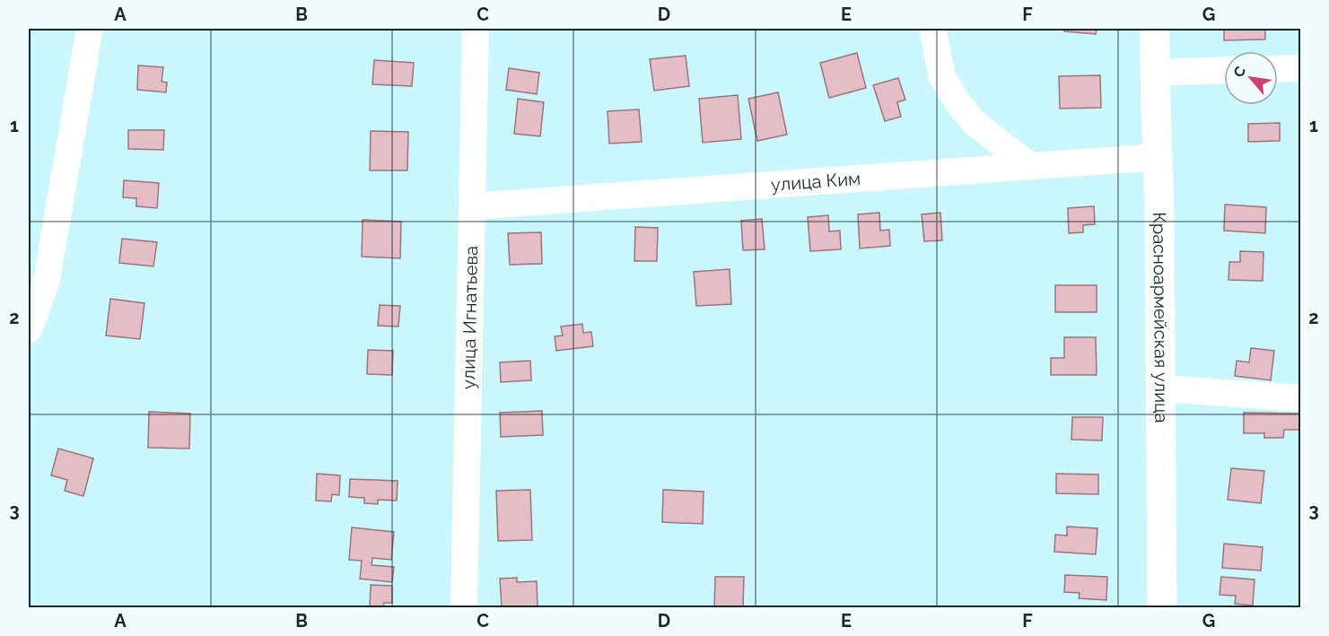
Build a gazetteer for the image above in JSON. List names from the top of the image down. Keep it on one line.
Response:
{"streets":{"street":["улица Ким","улица Игнатьева","Красноармейская улица"]},"crossings":[["улица Ким","улица Игнатьева"],["улица Ким","Красноармейская улица"]],"north":"top left","grid":{"columns":["A","B","C","D","E","F","G"],"rows":["1","2","3"]}}
